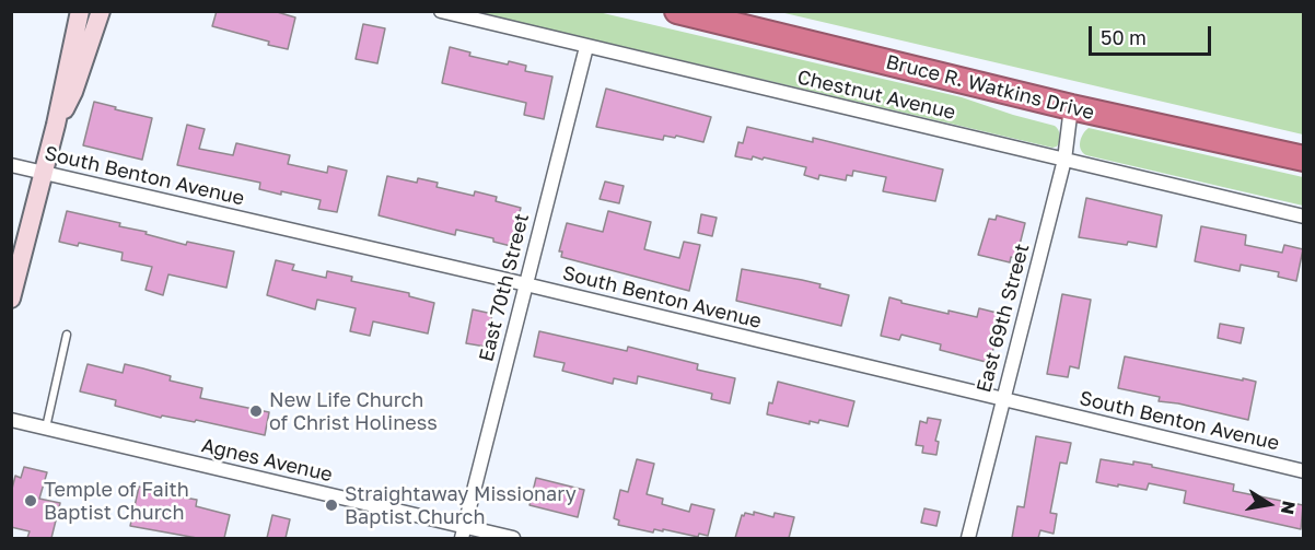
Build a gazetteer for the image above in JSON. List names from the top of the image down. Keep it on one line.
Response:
{"streets":{"highway":["Bruce R. Watkins Drive"],"street":["Chestnut Avenue","South Benton Avenue","East 70th Street","East 69th Street","Agnes Avenue"]},"crossings":[["Bruce R. Watkins Drive","East 69th Street"],["Chestnut Avenue","East 70th Street"],["Chestnut Avenue","East 69th Street"],["South Benton Avenue","East 70th Street"],["South Benton Avenue","East 69th Street"],["East 70th Street","Agnes Avenue"]],"places":["New Life Church of Christ Holiness","Temple of Faith Baptist Church","Straightaway Missionary Baptist Church"],"scale_bar":"50 m","north":"right"}
